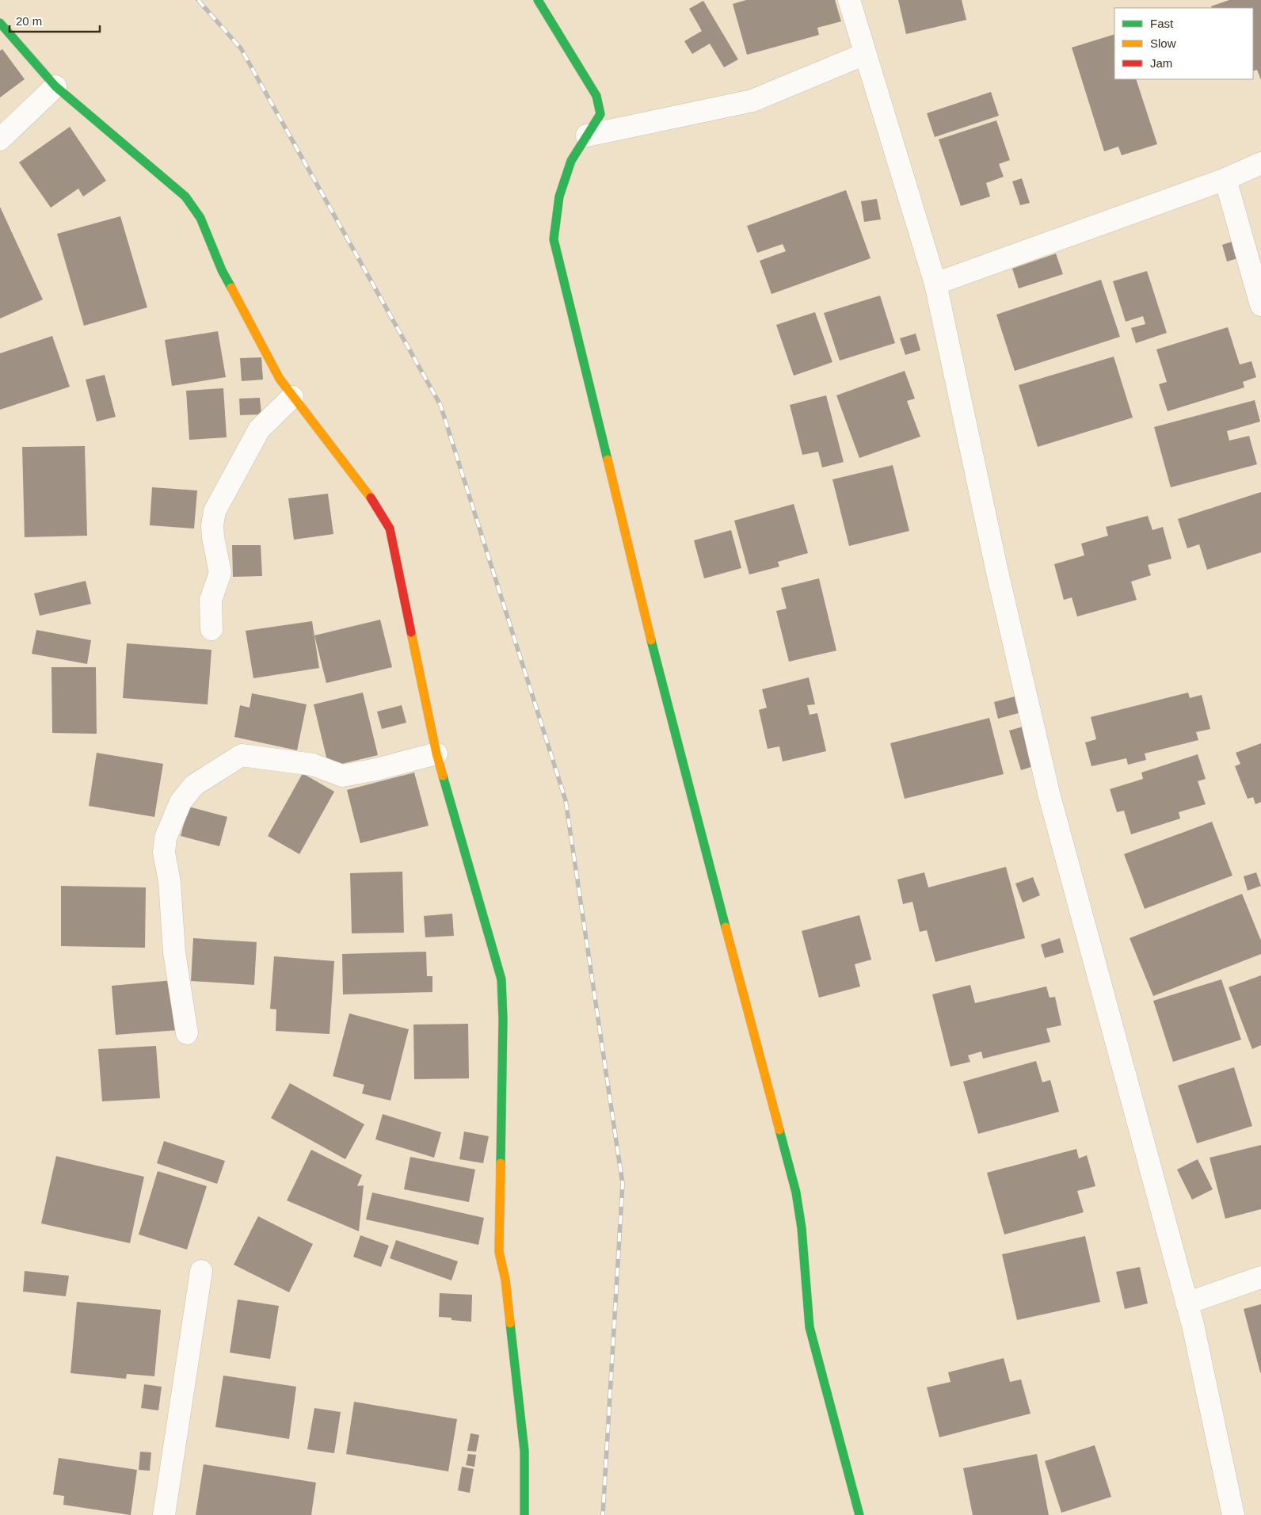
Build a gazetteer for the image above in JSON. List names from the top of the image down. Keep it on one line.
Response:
{"legend":["Fast","Slow","Jam"],"scale_bar":"20 m"}
